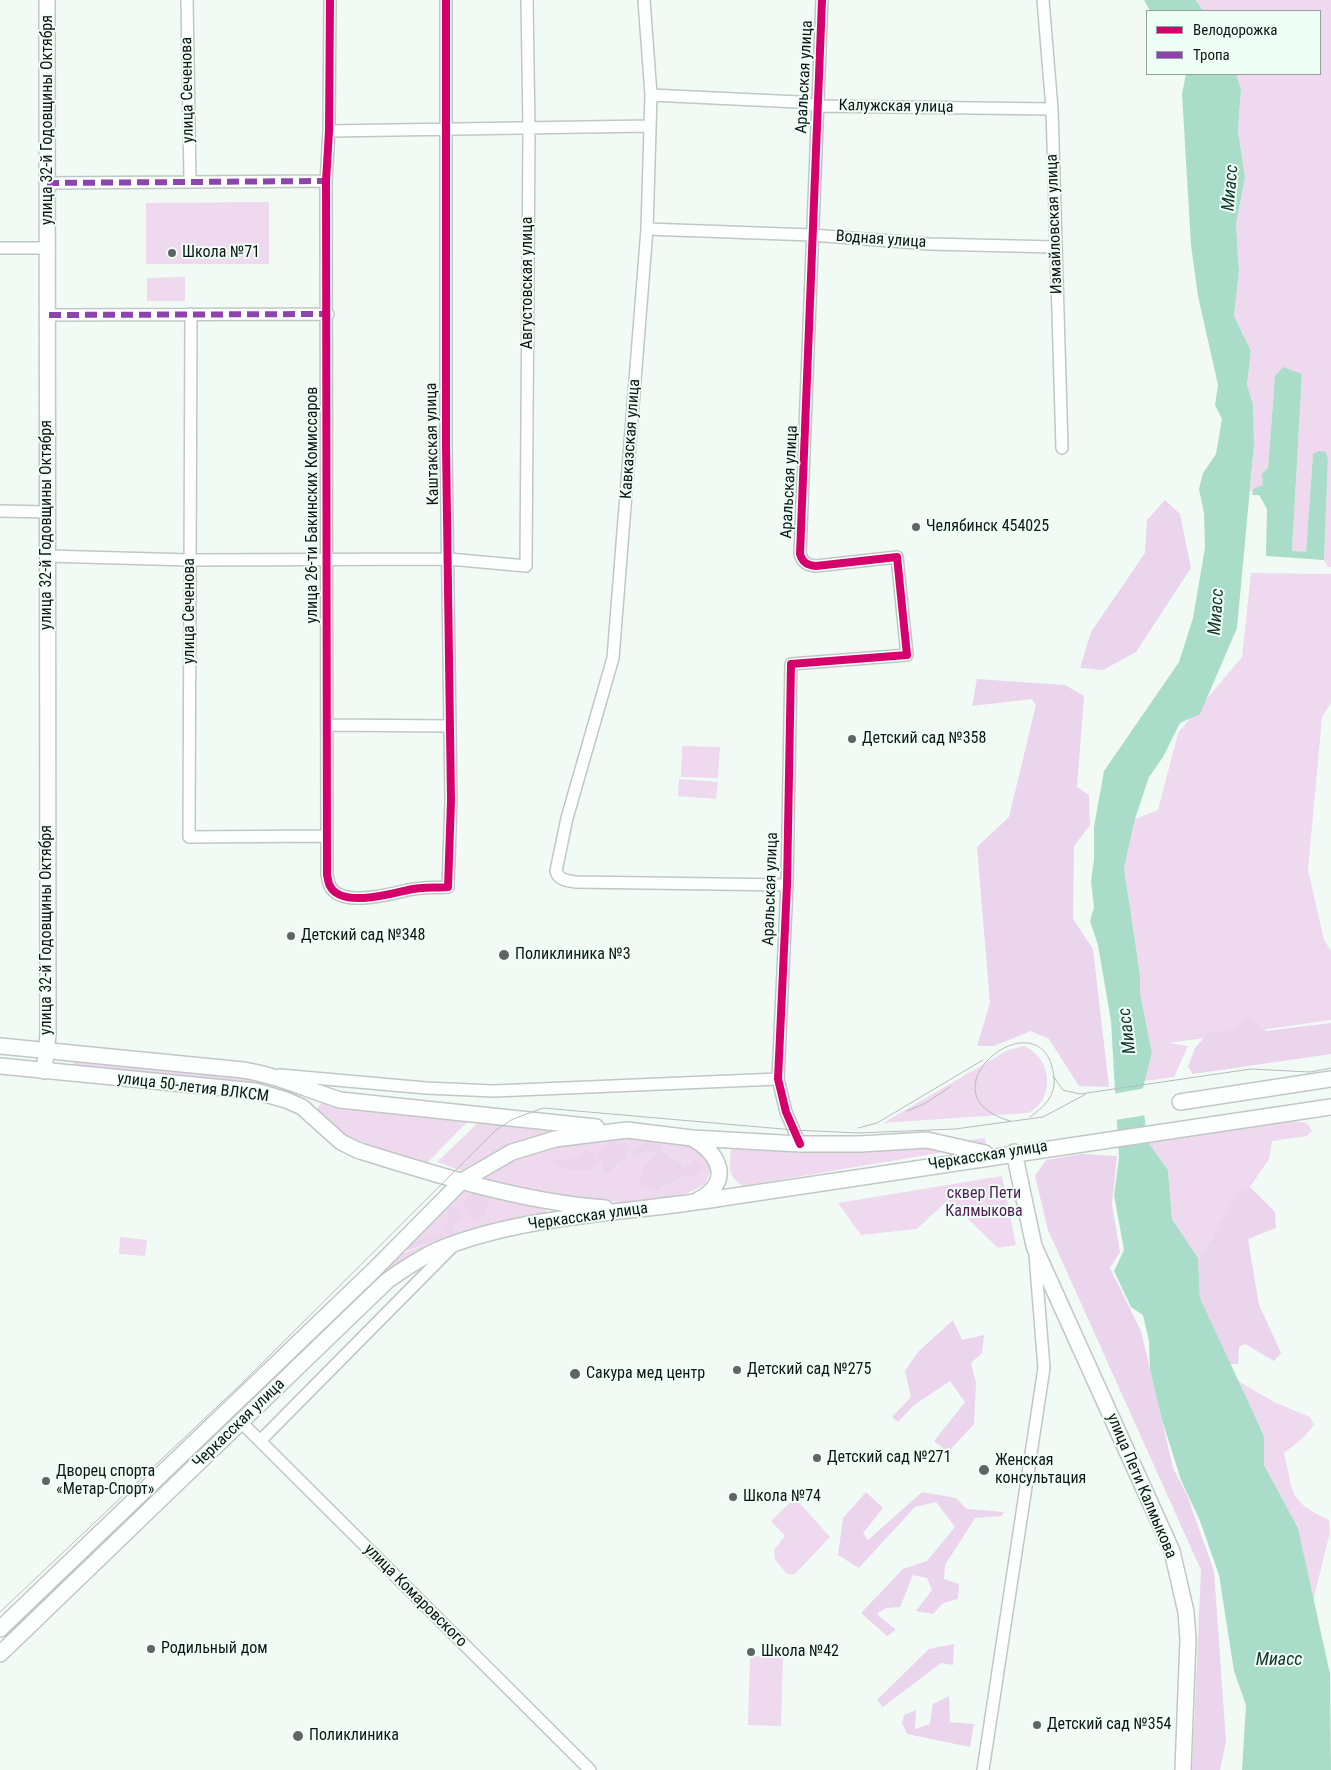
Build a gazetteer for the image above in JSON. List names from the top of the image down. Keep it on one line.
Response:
{"streets":{"main road":["улица 32-й Годовщины Октября","улица 50-летия ВЛКСМ","Черкасская улица","улица Пети Калмыкова"],"street":["Аральская улица","улица Сеченова","Калужская улица","Измайловская улица","Водная улица","Августовская улица","Кавказская улица","Каштакская улица","улица 26-ти Бакинских Комиссаров","улица Комаровского"]},"crossings":[["Аральская улица","Калужская улица"],["Аральская улица","Водная улица"],["Аральская улица","Кавказская улица"],["Аральская улица","Черкасская улица"],["улица Сеченова","улица 26-ти Бакинских Комиссаров"],["Калужская улица","Измайловская улица"],["Калужская улица","Кавказская улица"],["улица 32-й Годовщины Октября","улица 50-летия ВЛКСМ"],["Измайловская улица","Водная улица"],["Водная улица","Кавказская улица"],["Августовская улица","Каштакская улица"],["Каштакская улица","улица 26-ти Бакинских Комиссаров"],["улица 50-летия ВЛКСМ","Черкасская улица"],["Черкасская улица","улица Пети Калмыкова"],["Черкасская улица","улица Комаровского"]],"water":["Миасс"],"parks":["сквер Пети Калмыкова"],"places":["Школа №71","Челябинск 454025","Детский сад №358","Детский сад №348","Поликлиника №3","Детский сад №275","Сакура мед центр","Детский сад №271","Женская консультация","Дворец спорта «Метар-Спорт»","Школа №74","Родильный дом","Школа №42","Детский сад №354","Поликлиника"],"legend":["Велодорожка","Тропа"]}
